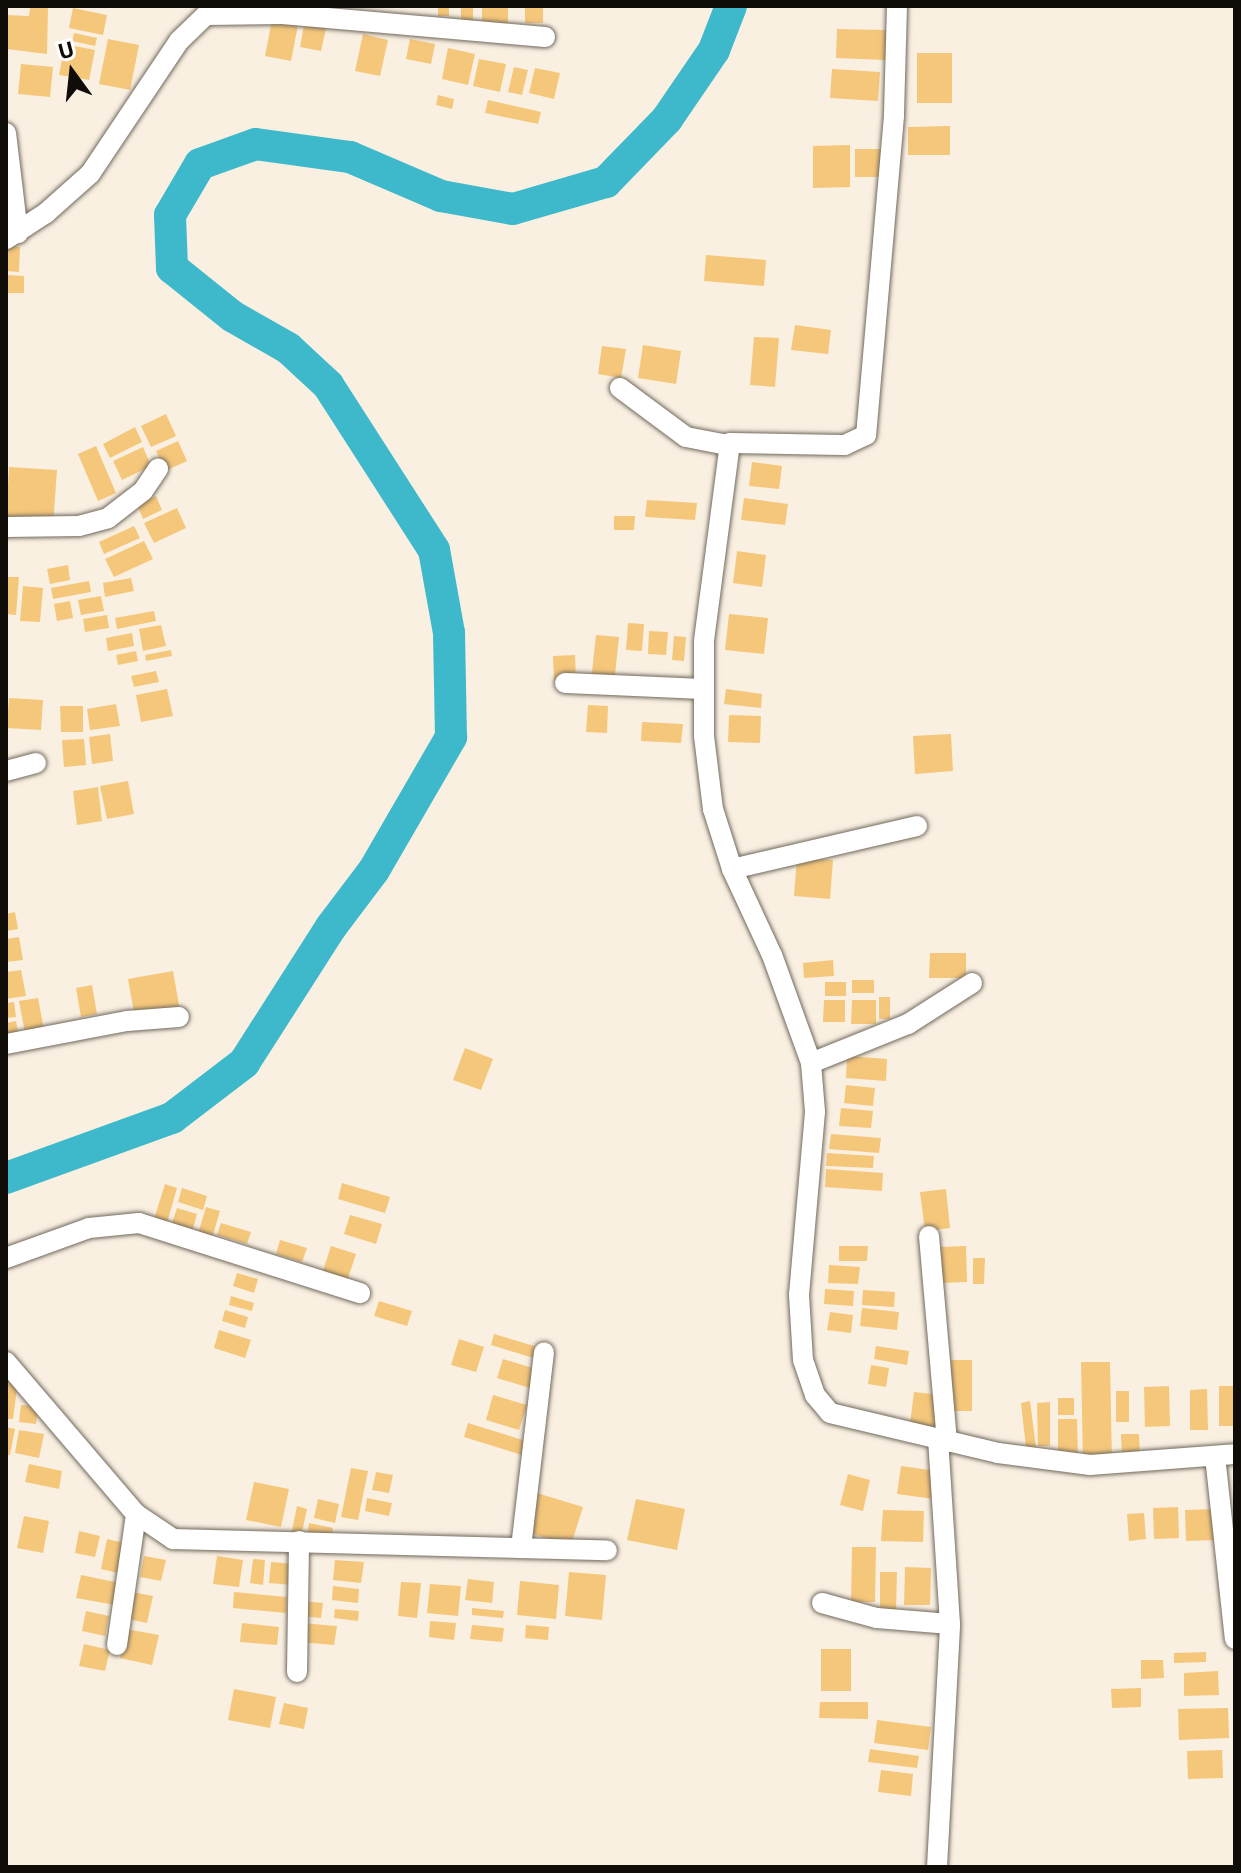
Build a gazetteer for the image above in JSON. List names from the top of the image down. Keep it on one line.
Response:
{"north":"top"}
